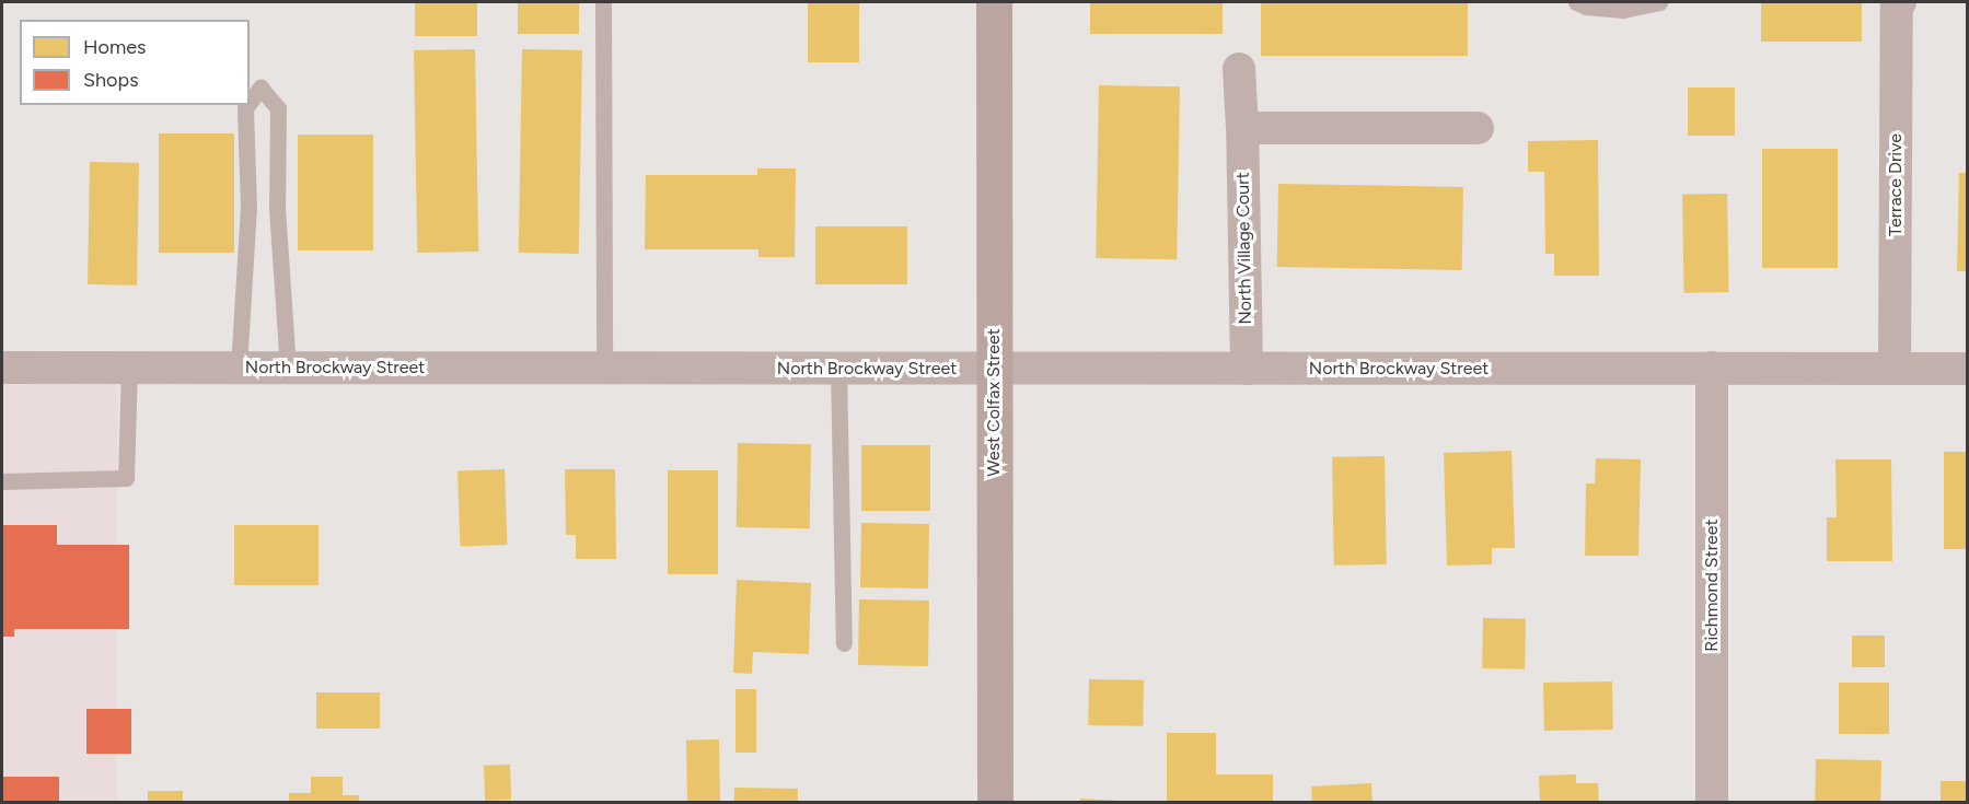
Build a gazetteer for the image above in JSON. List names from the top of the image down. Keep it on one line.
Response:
{"streets":{"street":["Terrace Drive","North Village Court","North Brockway Street","West Colfax Street","Richmond Street"]},"crossings":[["Terrace Drive","North Brockway Street"],["North Village Court","North Brockway Street"],["North Brockway Street","West Colfax Street"],["North Brockway Street","Richmond Street"]],"legend":["Homes","Shops"]}
